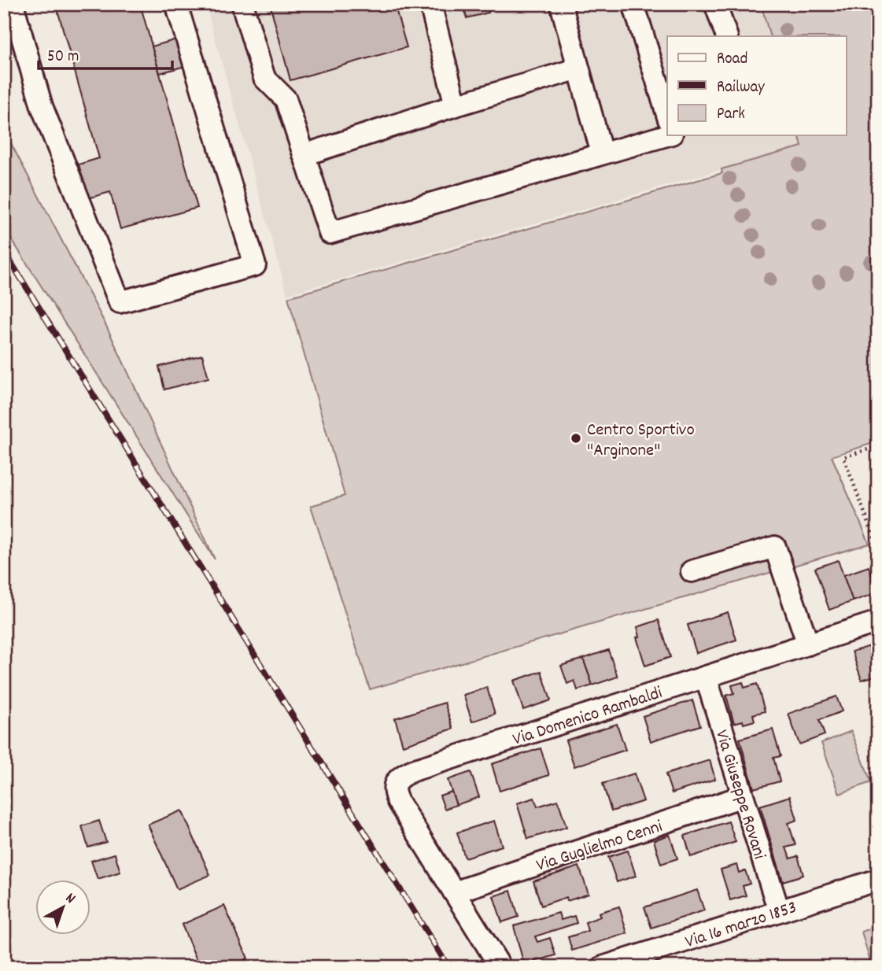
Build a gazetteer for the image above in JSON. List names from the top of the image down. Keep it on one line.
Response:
{"streets":{"street":["Via Domenico Rambaldi","Via Giuseppe Rovani","Via Guglielmo Cenni","Via 16 marzo 1853"]},"crossings":[["Via Domenico Rambaldi","Via Giuseppe Rovani"],["Via Domenico Rambaldi","Via Guglielmo Cenni"],["Via Giuseppe Rovani","Via Guglielmo Cenni"],["Via Giuseppe Rovani","Via 16 marzo 1853"]],"places":["Centro Sportivo \"Arginone\""],"legend":["Road","Railway","Park"],"scale_bar":"50 m","north":"top right"}
